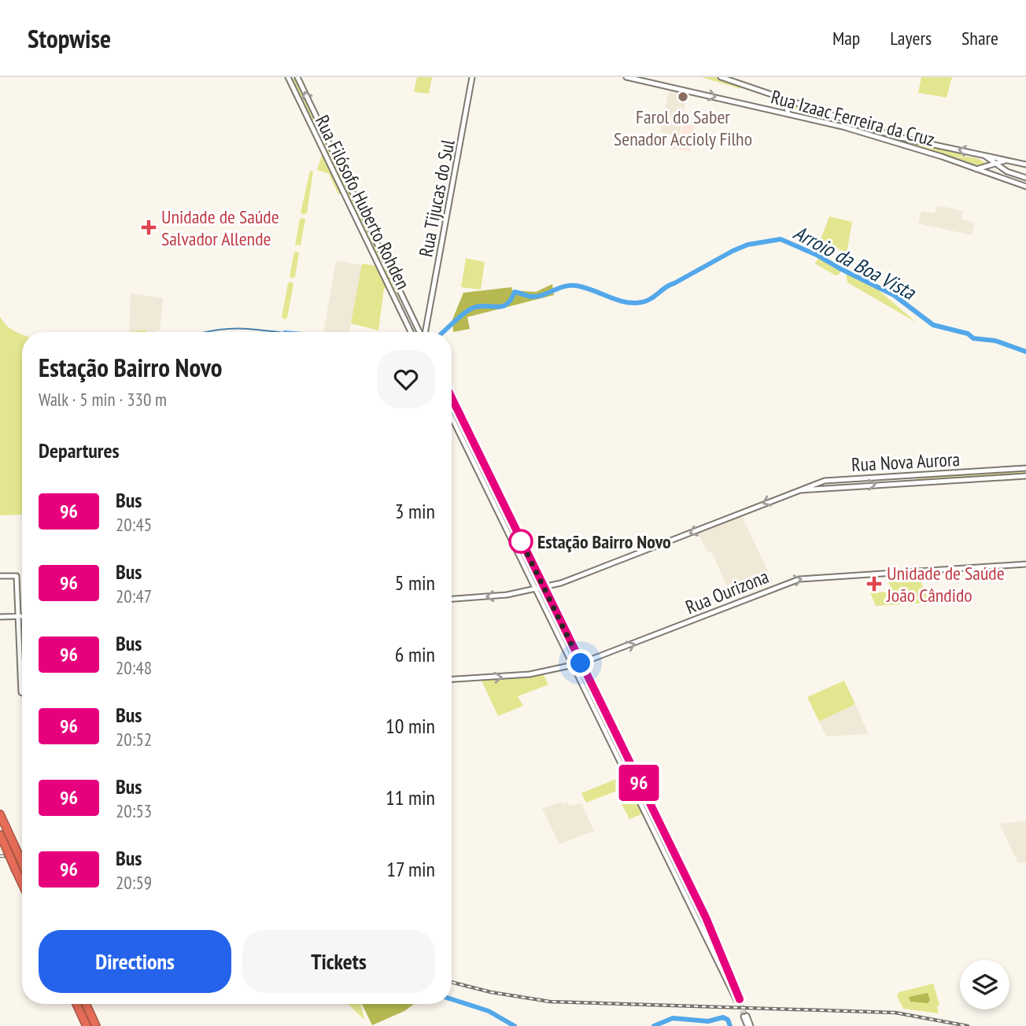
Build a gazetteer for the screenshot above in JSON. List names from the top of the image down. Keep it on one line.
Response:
{"streets":{"main road":["Rua Izaac Ferreira da Cruz","Rua Tijucas do Sul","Rua Filósofo Huberto Rohden","Rua Nova Aurora","Rua Ourizona"]},"one_way":["Rua Ourizona"],"water":["Arroio da Boa Vista"],"places":{"other":["Farol do Saber Senador Accioly Filho","Estação Bairro Novo"],"health":["Unidade de Saúde Salvador Allende","Unidade de Saúde João Cândido"]},"lines":["bus line 96"],"page":{"header":"Stopwise","nav":["Map","Layers","Share"],"on_map":"96","heading":[["Estação Bairro Novo","Walk · 5 min · 330 m"],"Departures"],"list":[{"mark":"96","name":"Bus","note":"20:45","value":"3 min"},{"mark":"96","name":"Bus","note":"20:47","value":"5 min"},{"mark":"96","name":"Bus","note":"20:48","value":"6 min"},{"mark":"96","name":"Bus","note":"20:52","value":"10 min"},{"mark":"96","name":"Bus","note":"20:53","value":"11 min"},{"mark":"96","name":"Bus","note":"20:59","value":"17 min"}],"buttons":["Directions","Tickets"]}}
